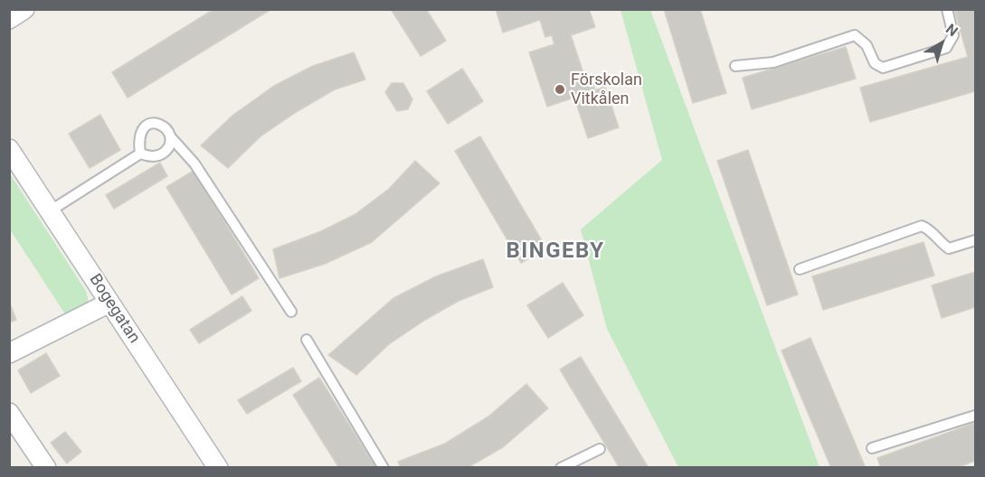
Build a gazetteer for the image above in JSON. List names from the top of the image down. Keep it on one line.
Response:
{"streets":{"street":["Bogegatan"]},"districts":["BINGEBY"],"places":["Förskolan Vitkålen"],"north":"top right"}
